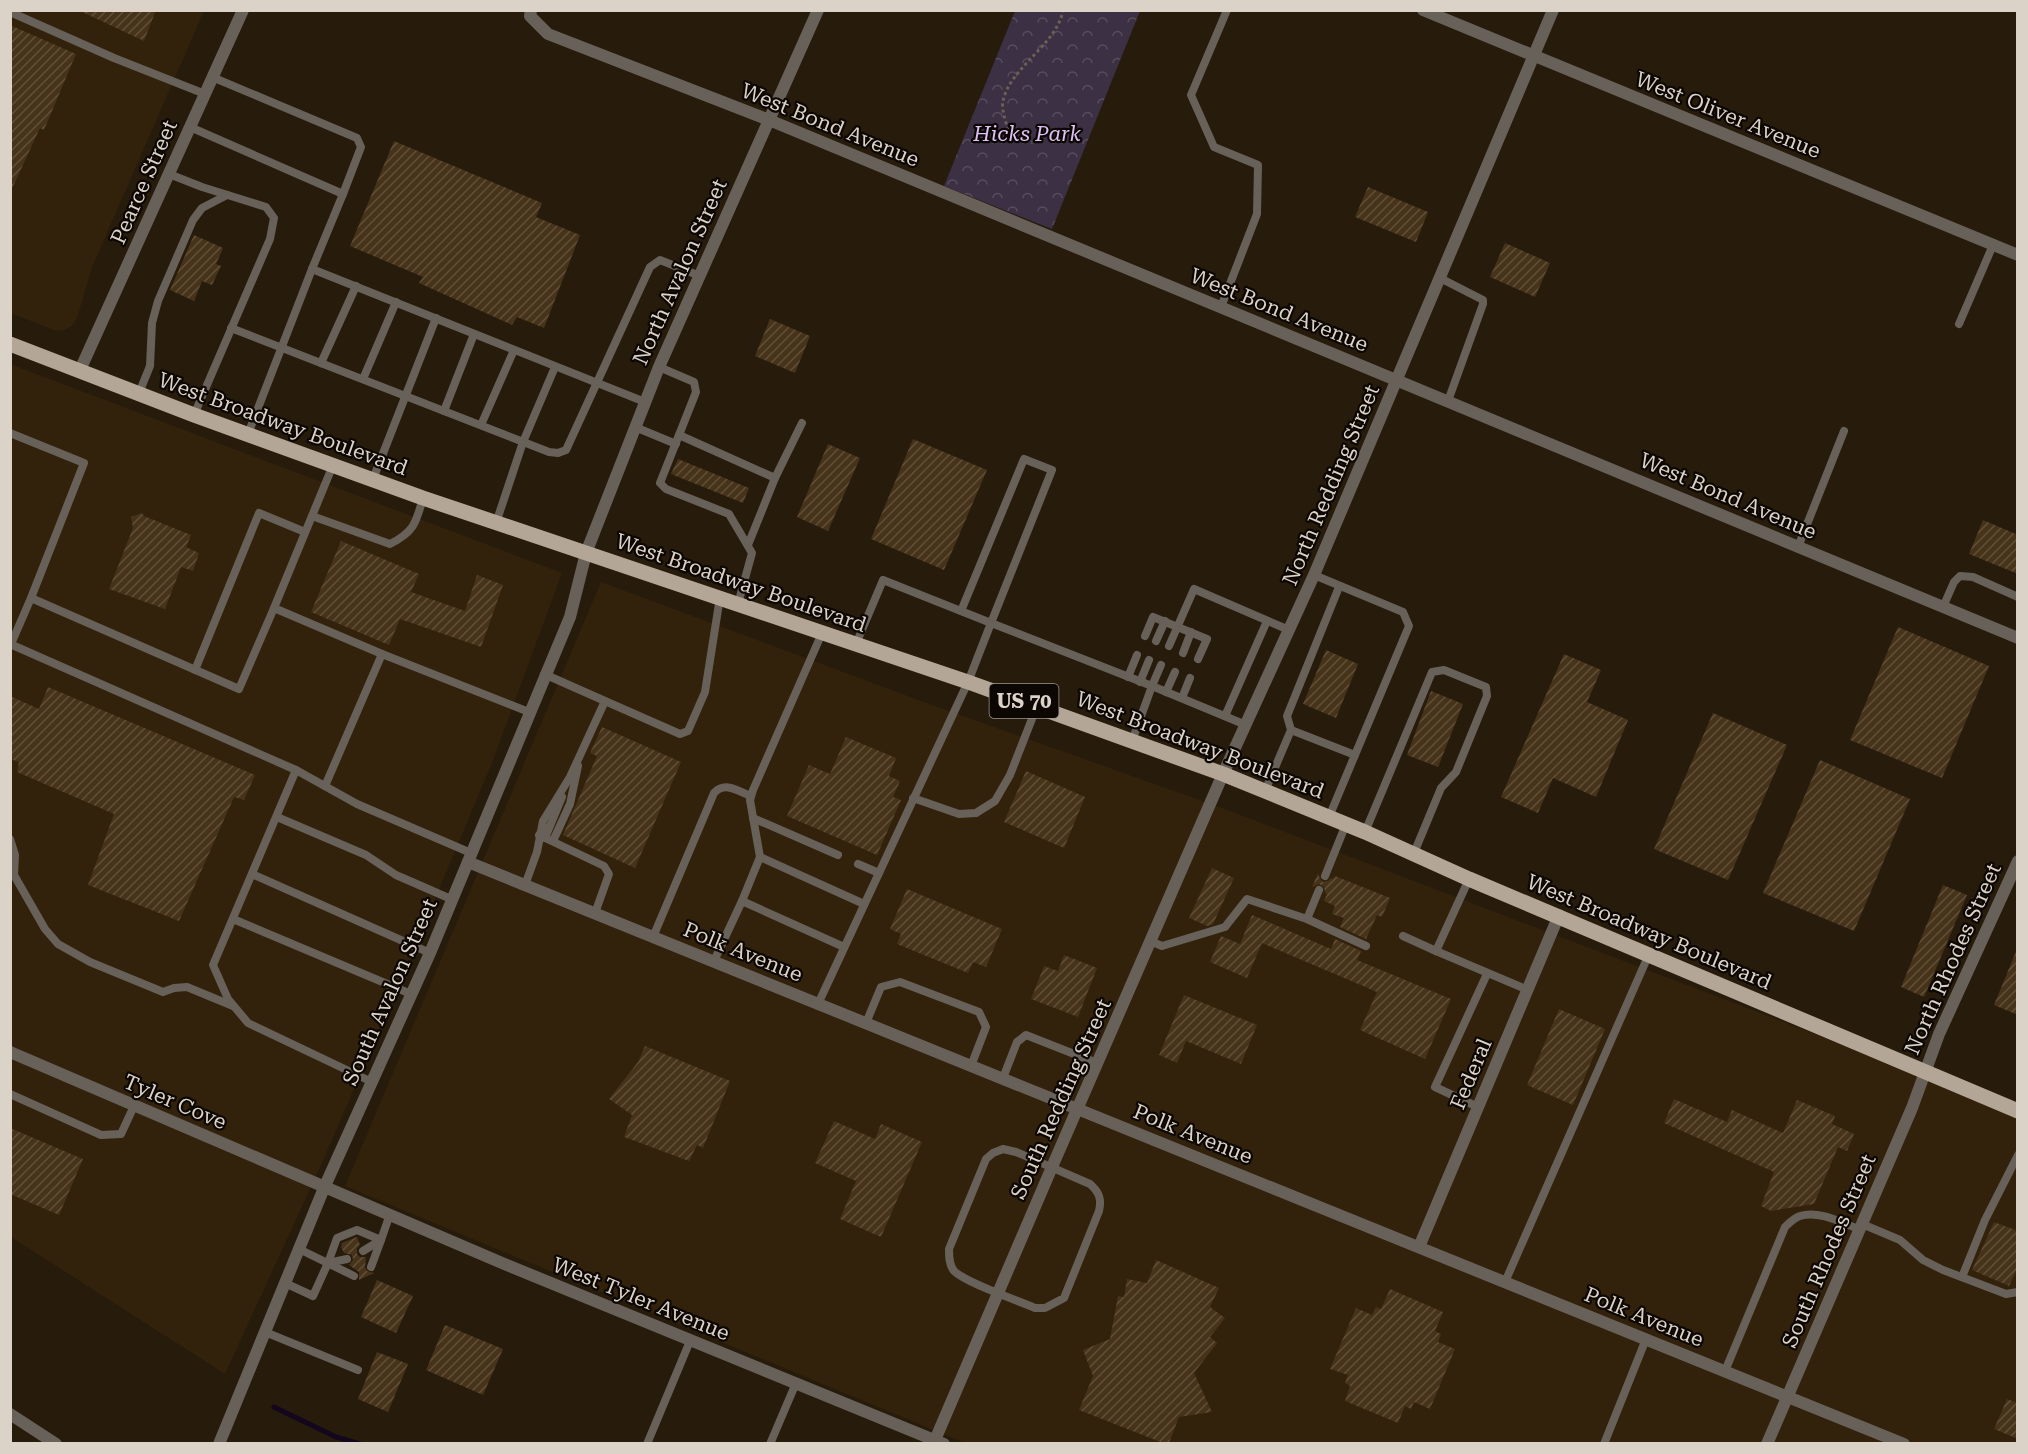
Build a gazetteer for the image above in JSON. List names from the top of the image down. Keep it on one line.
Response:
{"streets":{"main road":["West Broadway Boulevard","US 70"],"street":["West Oliver Avenue","West Bond Avenue","Pearce Street","North Avalon Street","North Redding Street","Polk Avenue","North Rhodes Street","South Avalon Street","Federal","South Redding Street","Tyler Cove","South Rhodes Street","West Tyler Avenue"]},"crossings":[["West Oliver Avenue","North Redding Street"],["West Bond Avenue","North Avalon Street"],["West Bond Avenue","North Redding Street"],["Pearce Street","West Broadway Boulevard"],["North Avalon Street","West Broadway Boulevard"],["North Avalon Street","South Avalon Street"],["West Broadway Boulevard","North Redding Street"],["West Broadway Boulevard","North Rhodes Street"],["West Broadway Boulevard","South Avalon Street"],["West Broadway Boulevard","Federal"],["West Broadway Boulevard","South Redding Street"],["West Broadway Boulevard","South Rhodes Street"],["North Redding Street","South Redding Street"],["Polk Avenue","South Avalon Street"],["Polk Avenue","Federal"],["Polk Avenue","South Redding Street"],["Polk Avenue","South Rhodes Street"],["North Rhodes Street","South Rhodes Street"],["South Avalon Street","Tyler Cove"],["South Avalon Street","West Tyler Avenue"],["South Redding Street","West Tyler Avenue"],["Tyler Cove","West Tyler Avenue"]],"parks":["Hicks Park"]}
